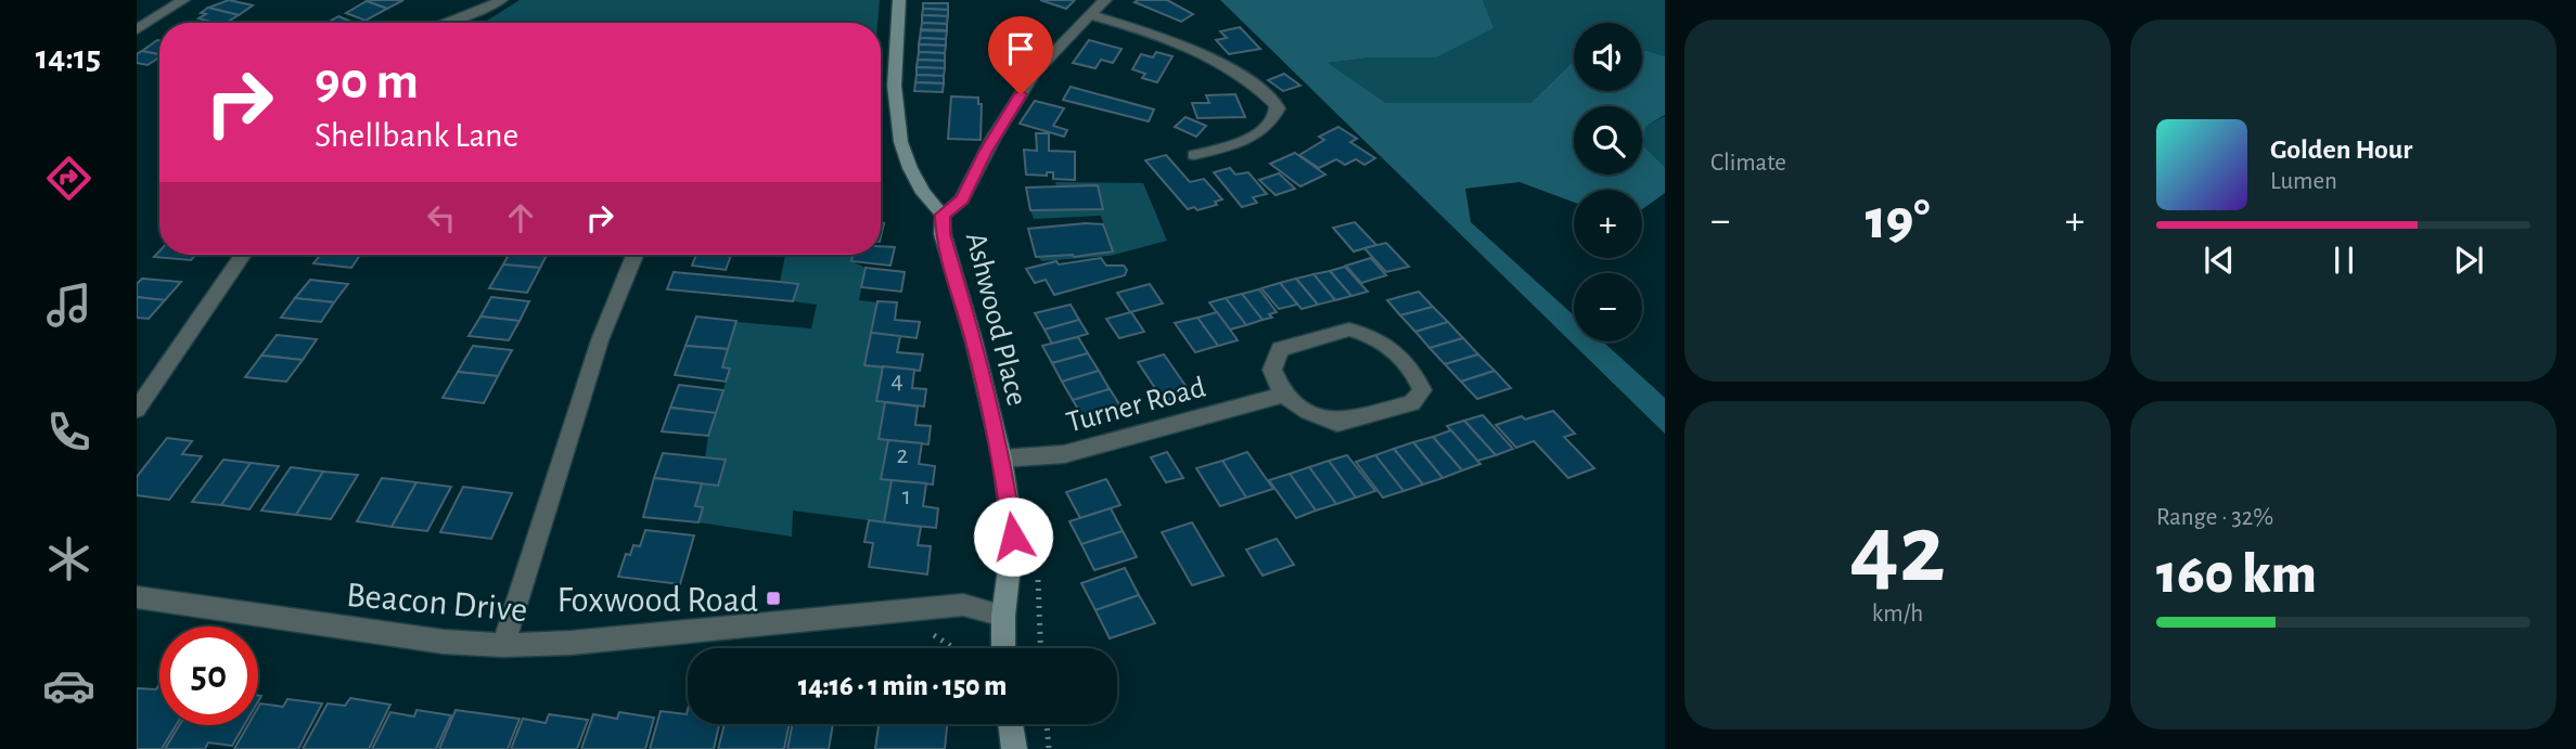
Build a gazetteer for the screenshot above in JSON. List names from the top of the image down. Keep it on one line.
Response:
{"streets":{"main road":["Ashwood Place"],"street":["Turner Road","Beacon Drive"]},"crossings":[["Ashwood Place","Turner Road"],["Ashwood Place","Beacon Drive"]],"places":{"transit":["Foxwood Road"]},"house_numbers":["4","2","1"],"page":{"tabs":"14:15","tile":["Climate",["42","km/h"],["Range · 32%","160 km"]],"map_buttons":["+","−"],"turn":["90 m","Shellbank Lane"],"song":["Golden Hour","Lumen"],"heat":["−","19°","+"],"limit":"50","trip":"14:16 · 1 min · 150 m"}}
